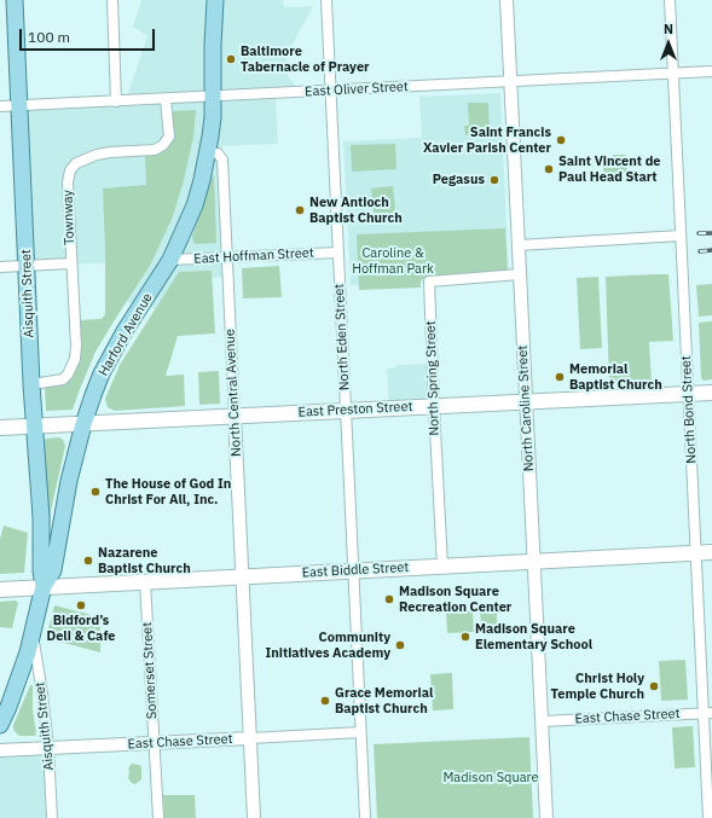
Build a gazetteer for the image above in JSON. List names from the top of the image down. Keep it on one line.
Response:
{"streets":{"main road":["Aisquith Street","Harford Avenue","East Preston Street","East Biddle Street"],"street":["East Oliver Street","Townway","East Hoffman Street","North Eden Street","North Spring Street","North Central Avenue","North Caroline Street","North Bond Street","Somerset Street","East Chase Street"]},"crossings":[["East Oliver Street","Townway"],["East Oliver Street","Aisquith Street"],["East Oliver Street","Harford Avenue"],["East Oliver Street","North Eden Street"],["East Oliver Street","North Caroline Street"],["East Oliver Street","North Bond Street"],["Townway","Aisquith Street"],["East Hoffman Street","Harford Avenue"],["East Hoffman Street","North Eden Street"],["East Hoffman Street","North Central Avenue"],["Aisquith Street","Harford Avenue"],["Aisquith Street","East Preston Street"],["Aisquith Street","East Biddle Street"],["Aisquith Street","East Chase Street"],["Harford Avenue","North Central Avenue"],["Harford Avenue","East Preston Street"],["Harford Avenue","East Biddle Street"],["North Eden Street","East Preston Street"],["North Eden Street","East Biddle Street"],["North Eden Street","East Chase Street"],["North Spring Street","North Caroline Street"],["North Spring Street","East Preston Street"],["North Spring Street","East Biddle Street"],["North Central Avenue","East Preston Street"],["North Central Avenue","East Biddle Street"],["North Central Avenue","East Chase Street"],["North Caroline Street","East Preston Street"],["North Caroline Street","East Biddle Street"],["North Caroline Street","East Chase Street"],["East Preston Street","North Bond Street"],["North Bond Street","East Biddle Street"],["North Bond Street","East Chase Street"],["East Biddle Street","Somerset Street"],["Somerset Street","East Chase Street"]],"parks":["Caroline & Hoffman Park","Madison Square"],"places":["Baltimore Tabernacle of Prayer","Saint Francis Xavier Parish Center","Saint Vincent de Paul Head Start","Pegasus","New Antioch Baptist Church","Memorial Baptist Church","The House of God In Christ For All, Inc.","Nazarene Baptist Church","Madison Square Recreation Center","Bidford’s Deli & Cafe","Madison Square Elementary School","Community Initiatives Academy","Christ Holy Temple Church","Grace Memorial Baptist Church"],"scale_bar":"100 m","north":"top"}
